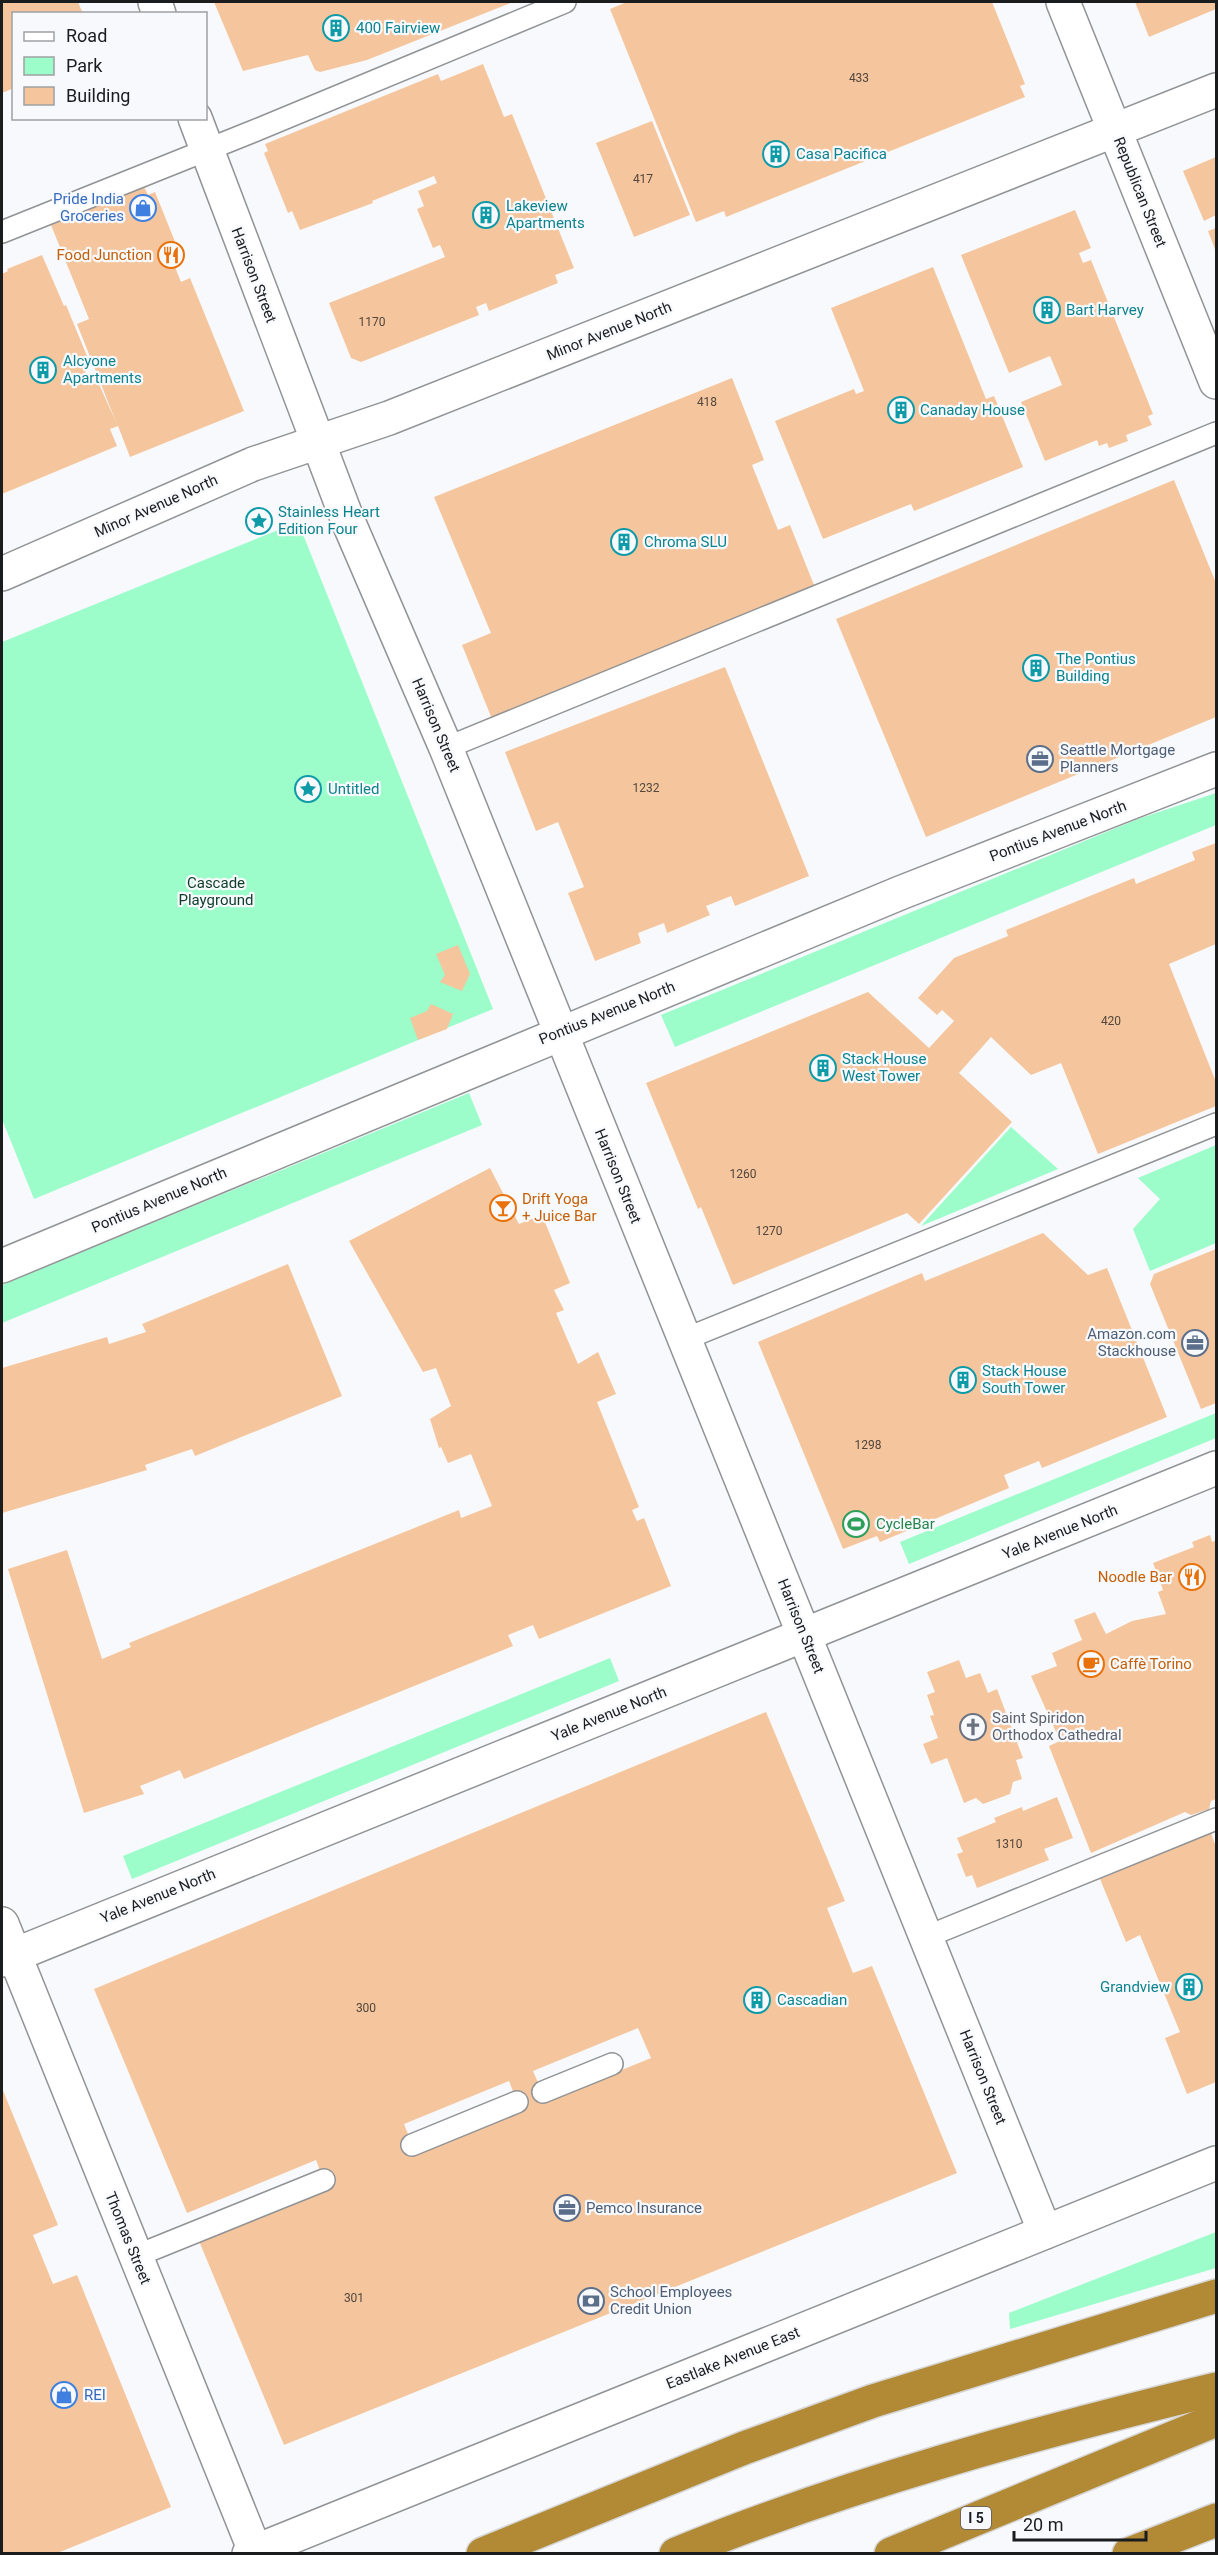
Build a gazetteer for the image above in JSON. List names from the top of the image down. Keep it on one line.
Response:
{"streets":{"highway":["I 5"],"street":["Republican Street","Harrison Street","Minor Avenue North","Pontius Avenue North","Yale Avenue North","Thomas Street","Eastlake Avenue East"]},"crossings":[["Republican Street","Minor Avenue North"],["Harrison Street","Minor Avenue North"],["Harrison Street","Pontius Avenue North"],["Harrison Street","Yale Avenue North"],["Harrison Street","Eastlake Avenue East"],["Yale Avenue North","Thomas Street"],["Thomas Street","Eastlake Avenue East"]],"parks":["Cascade Playground"],"places":{"building":["400 Fairview","Casa Pacifica","Lakeview Apartments","Bart Harvey","Alcyone Apartments","Canaday House","Chroma SLU","The Pontius Building","Stack House West Tower","Stack House South Tower","Grandview","Cascadian"],"shop":["Pride India Groceries","REI"],"restaurant":["Food Junction","Noodle Bar"],"place":["Stainless Heart Edition Four","Untitled"],"office":["Seattle Mortgage Planners","Amazon.com Stackhouse","Pemco Insurance"],"bar":["Drift Yoga + Juice Bar"],"sports":["CycleBar"],"cafe":["Caffè Torino"],"church":["Saint Spiridon Orthodox Cathedral"],"bank":["School Employees Credit Union"]},"house_numbers":["433","417","1170","418","1232","420","1260","1270","1298","1310","300","301"],"legend":["Road","Park","Building"],"scale_bar":"20 m"}
